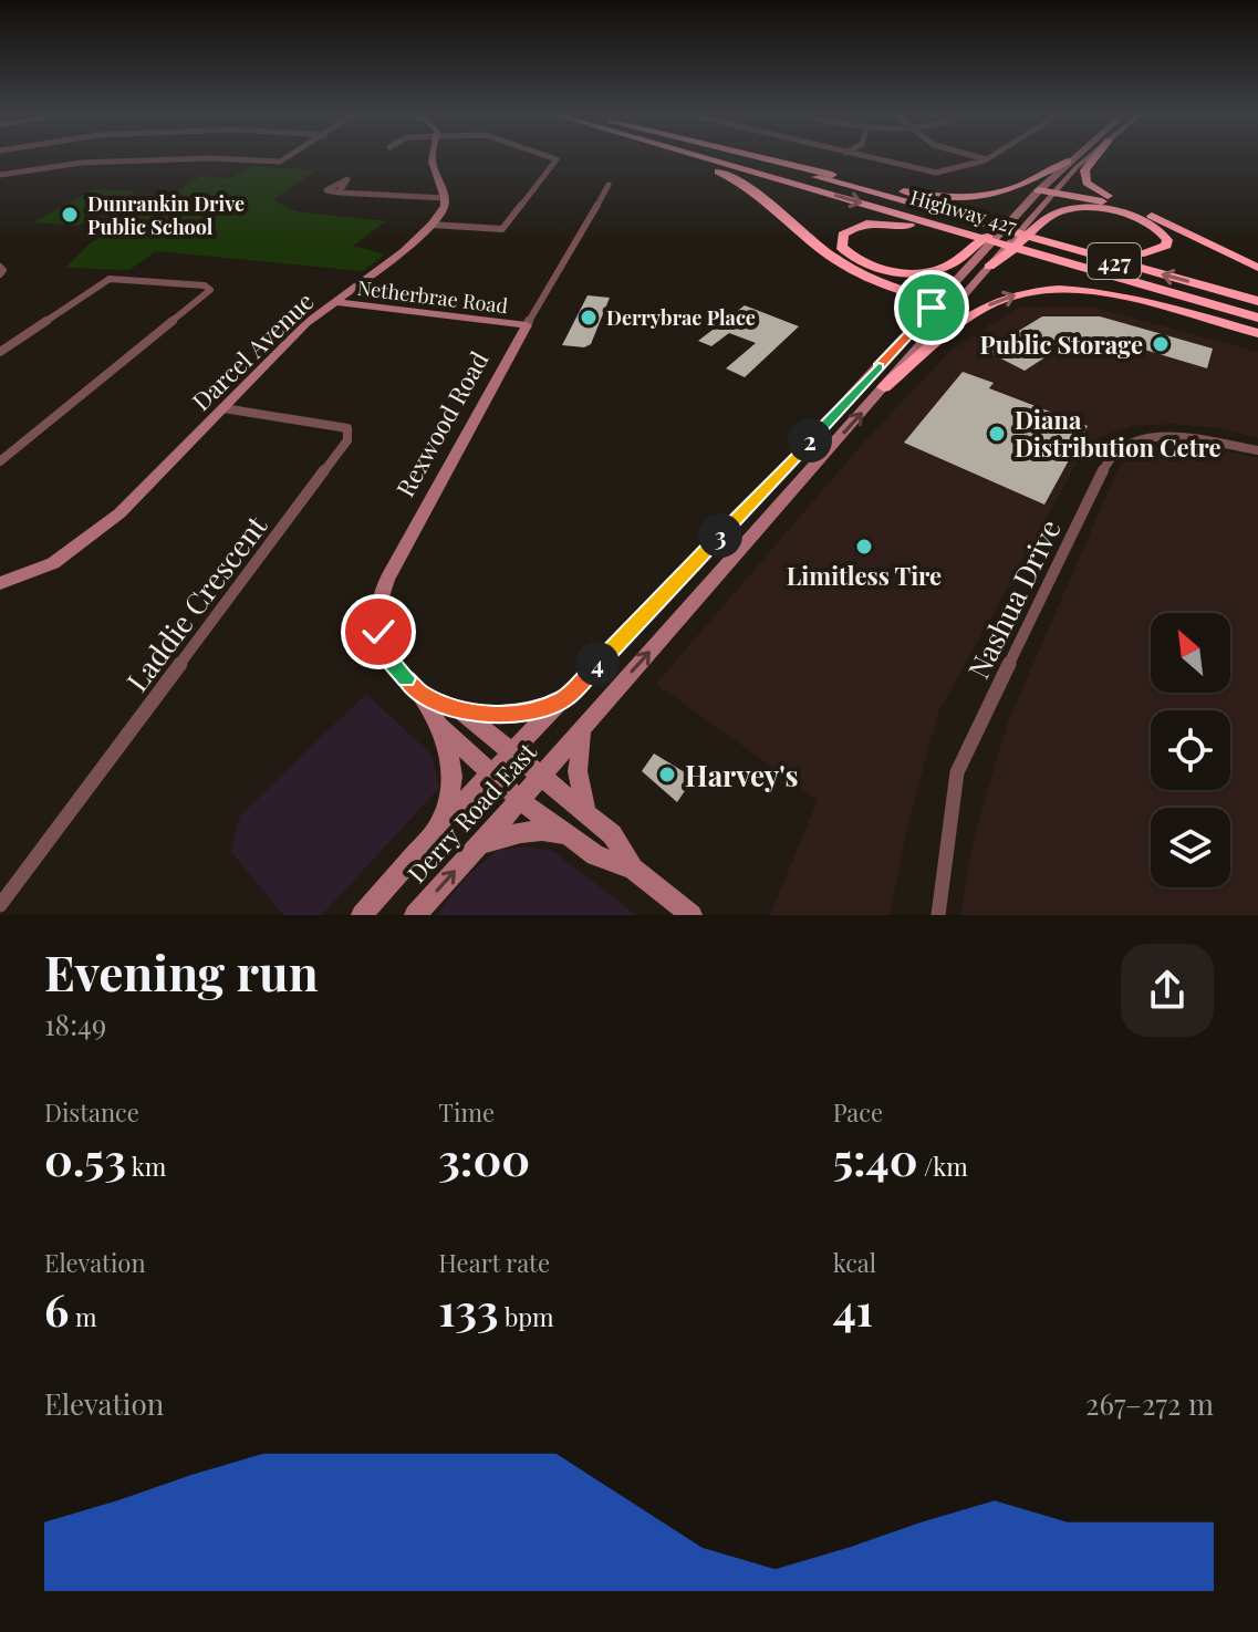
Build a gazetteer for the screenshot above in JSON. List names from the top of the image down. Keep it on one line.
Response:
{"streets":{"highway":["Highway 427","427"],"main road":["Netherbrae Road","Darcel Avenue","Rexwood Road","Derry Road East"],"street":["Nashua Drive","Laddie Crescent"]},"crossings":[["Netherbrae Road","Darcel Avenue"],["Netherbrae Road","Rexwood Road"],["Darcel Avenue","Laddie Crescent"],["Rexwood Road","Derry Road East"]],"places":["Dunrankin Drive Public School","Derrybrae Place","Public Storage","Diana Distribution Cetre","Limitless Tire","Harvey's"],"north":"top left","page":{"pins":["2","3","4"],"heading":["Evening run","18:49"],"stats":[["Distance","0.53 km"],["Time","3:00"],["Pace","5:40 /km"],["Elevation","6 m"],["Heart rate","133 bpm"],["kcal","41"]],"chart":["Elevation","267–272 m"]}}
